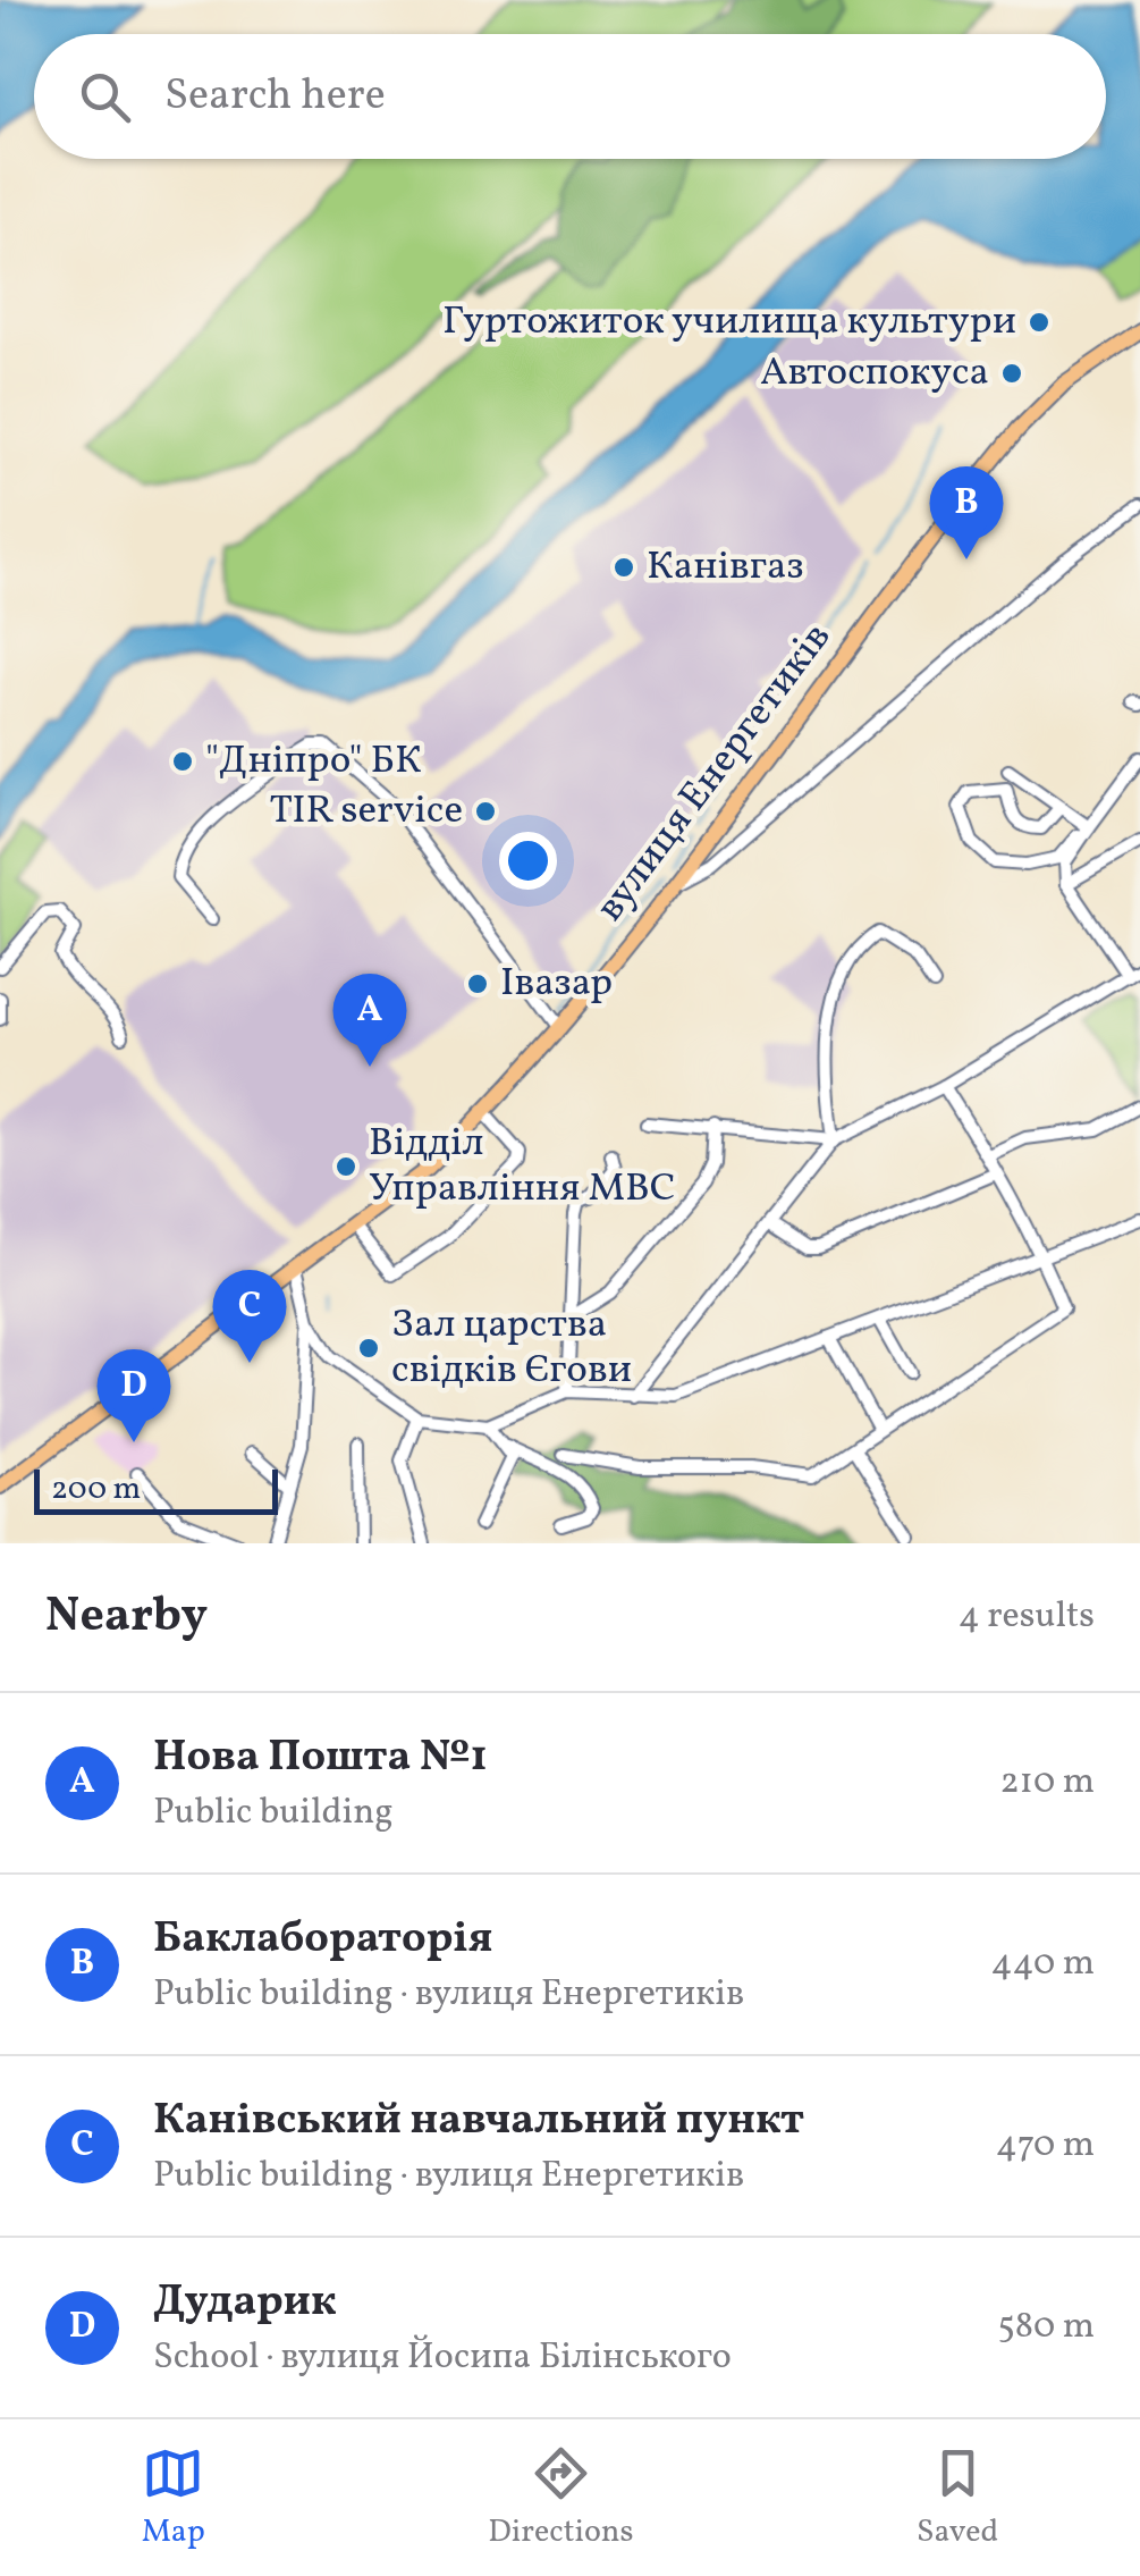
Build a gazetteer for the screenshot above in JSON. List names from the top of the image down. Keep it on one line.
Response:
{"streets":{"main road":["вулиця Енергетиків"]},"places":["Гуртожиток училища культури","Автоспокуса","Канівгаз","\"Дніпро\" БК","TIR service","Івазар","Відділ Управління МВС","Зал царства свідків Єгови"],"scale_bar":"200 m","page":{"search":"Search here","pins":["B","A","C","D"],"scale":"200 m","heading":["Nearby","4 results"],"list":[{"mark":"A","name":"Нова Пошта №1","note":"Public building","value":"210 m"},{"mark":"B","name":"Баклабораторія","note":"Public building · вулиця Енергетиків","value":"440 m"},{"mark":"C","name":"Канівський навчальний пункт","note":"Public building · вулиця Енергетиків","value":"470 m"},{"mark":"D","name":"Дударик","note":"School · вулиця Йосипа Білінського","value":"580 m"}],"nav":["Map","Directions","Saved"]}}
